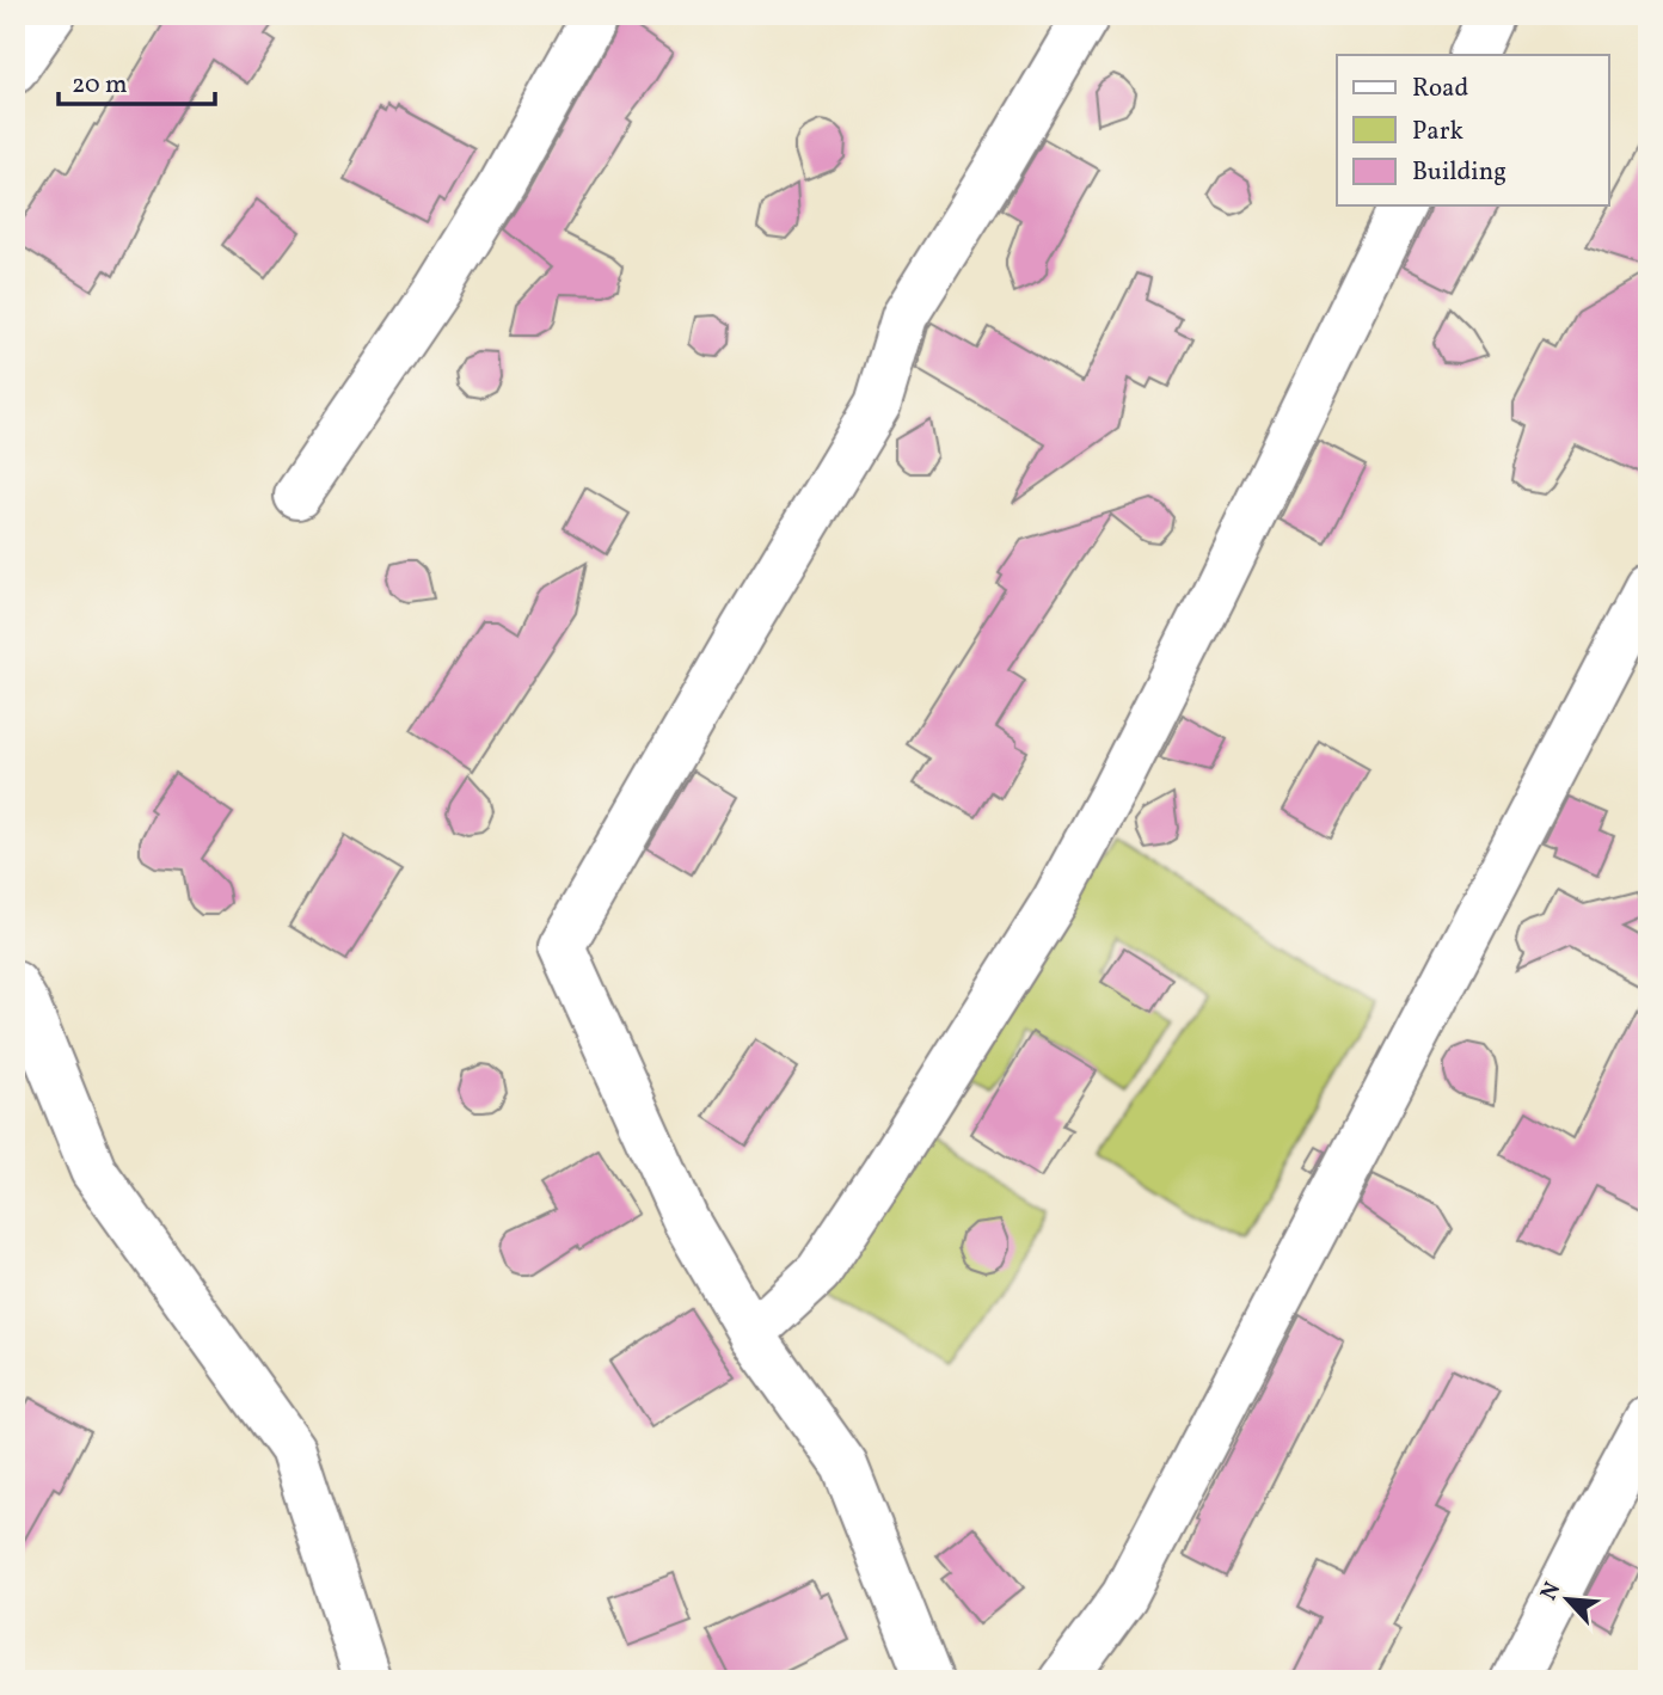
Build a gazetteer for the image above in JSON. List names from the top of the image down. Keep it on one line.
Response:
{"legend":["Road","Park","Building"],"scale_bar":"20 m","north":"top left"}
